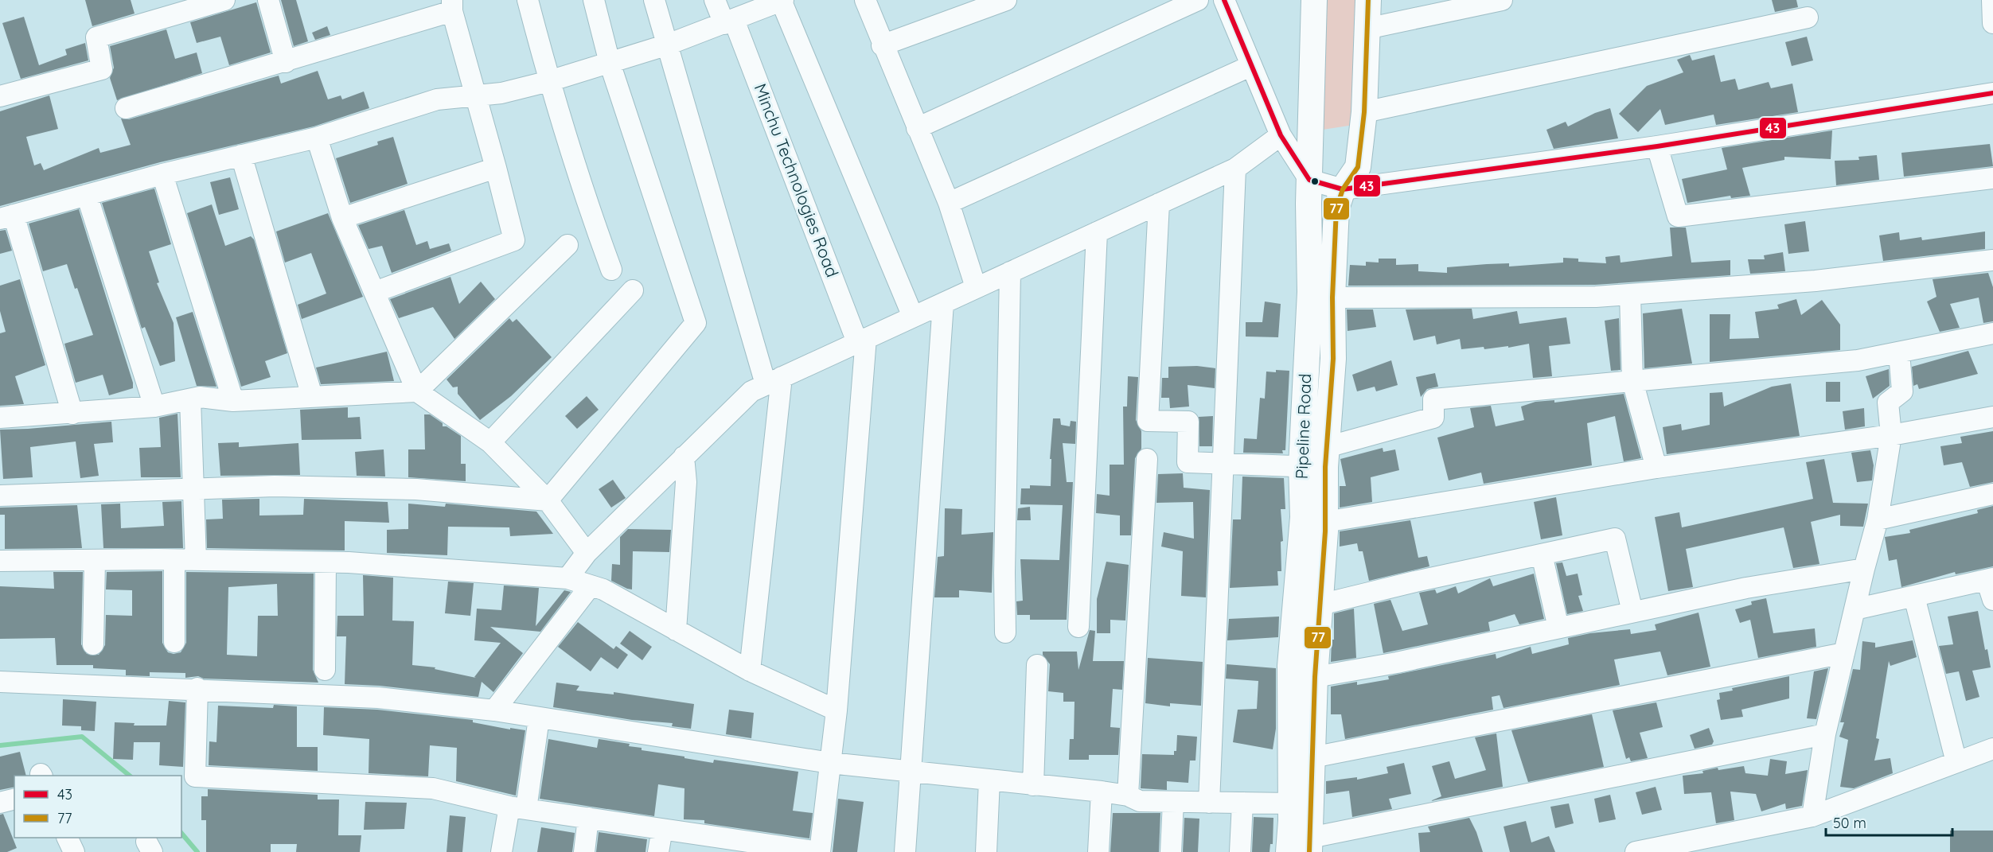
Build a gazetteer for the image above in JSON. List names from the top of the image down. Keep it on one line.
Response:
{"streets":{"main road":["Pipeline Road"],"street":["Minchu Technologies Road"]},"lines":["transit line 43","transit line 77"],"legend":["43","77"],"scale_bar":"50 m"}
